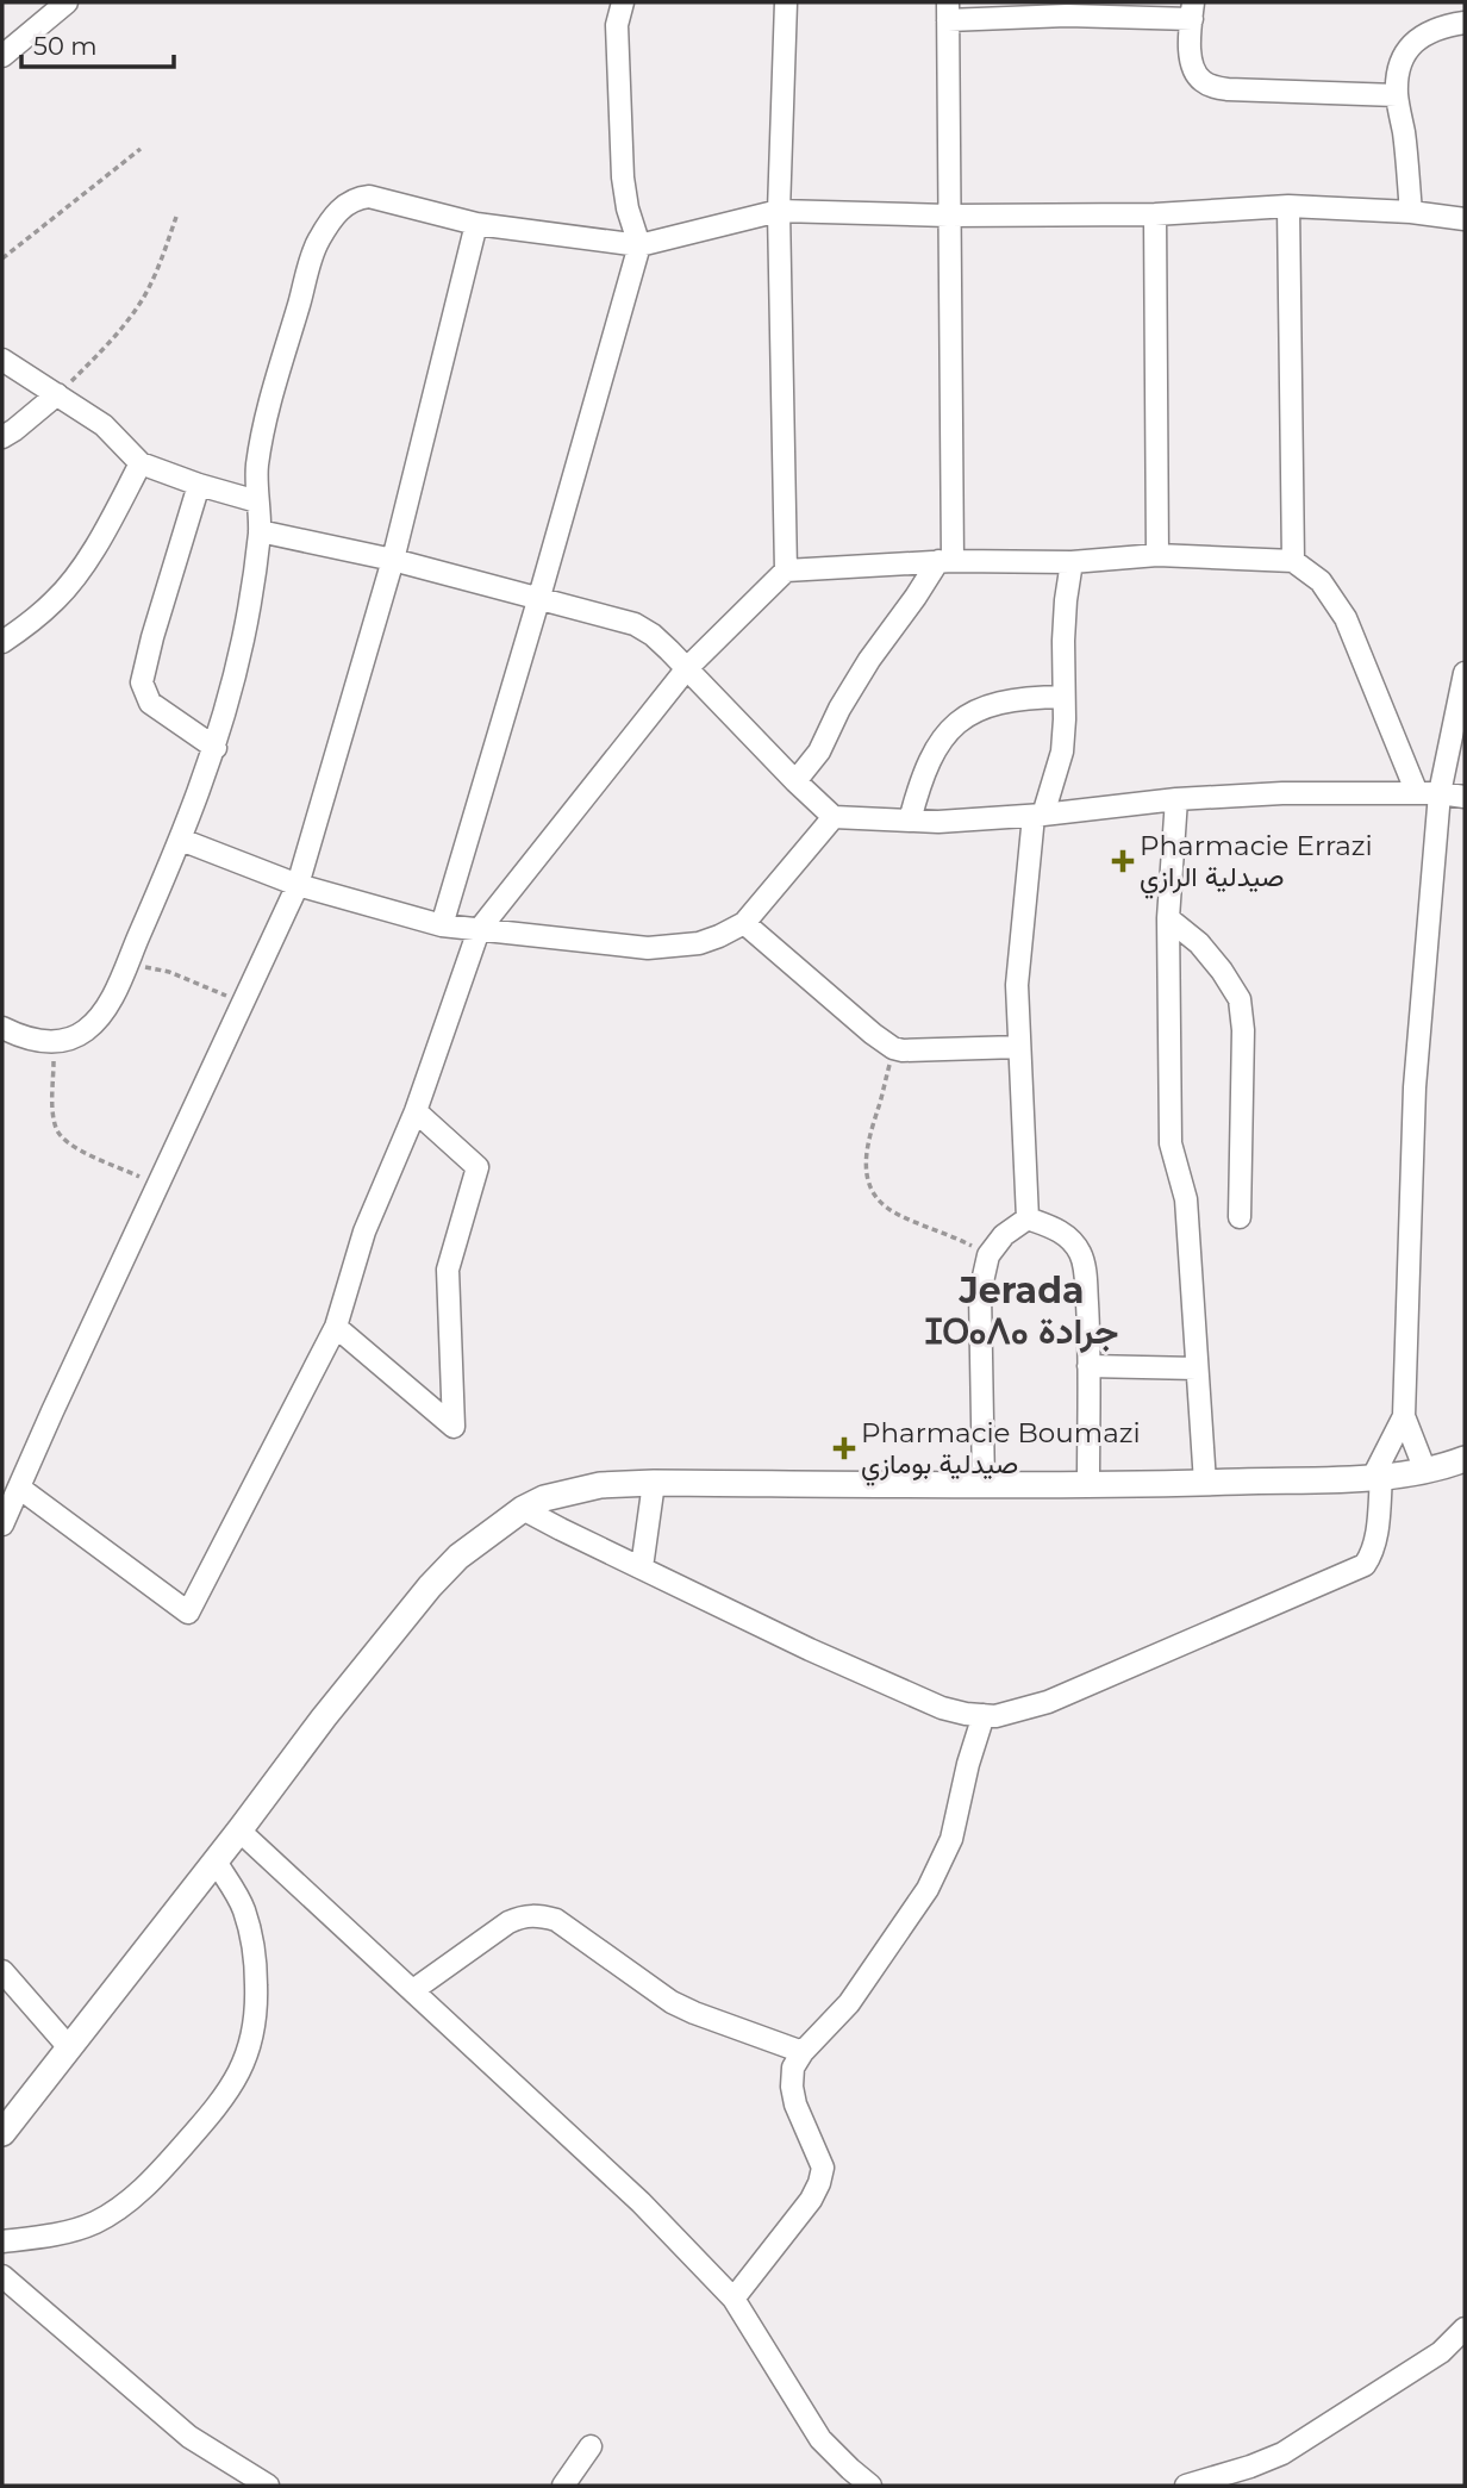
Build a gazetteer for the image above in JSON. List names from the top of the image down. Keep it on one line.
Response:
{"districts":["Jerada ⵊⵔⴰⴷⴰ جرادة"],"places":{"health":["Pharmacie Errazi صيدلية الرازي","Pharmacie Boumazi صيدلية بومازي"]},"scale_bar":"50 m"}
